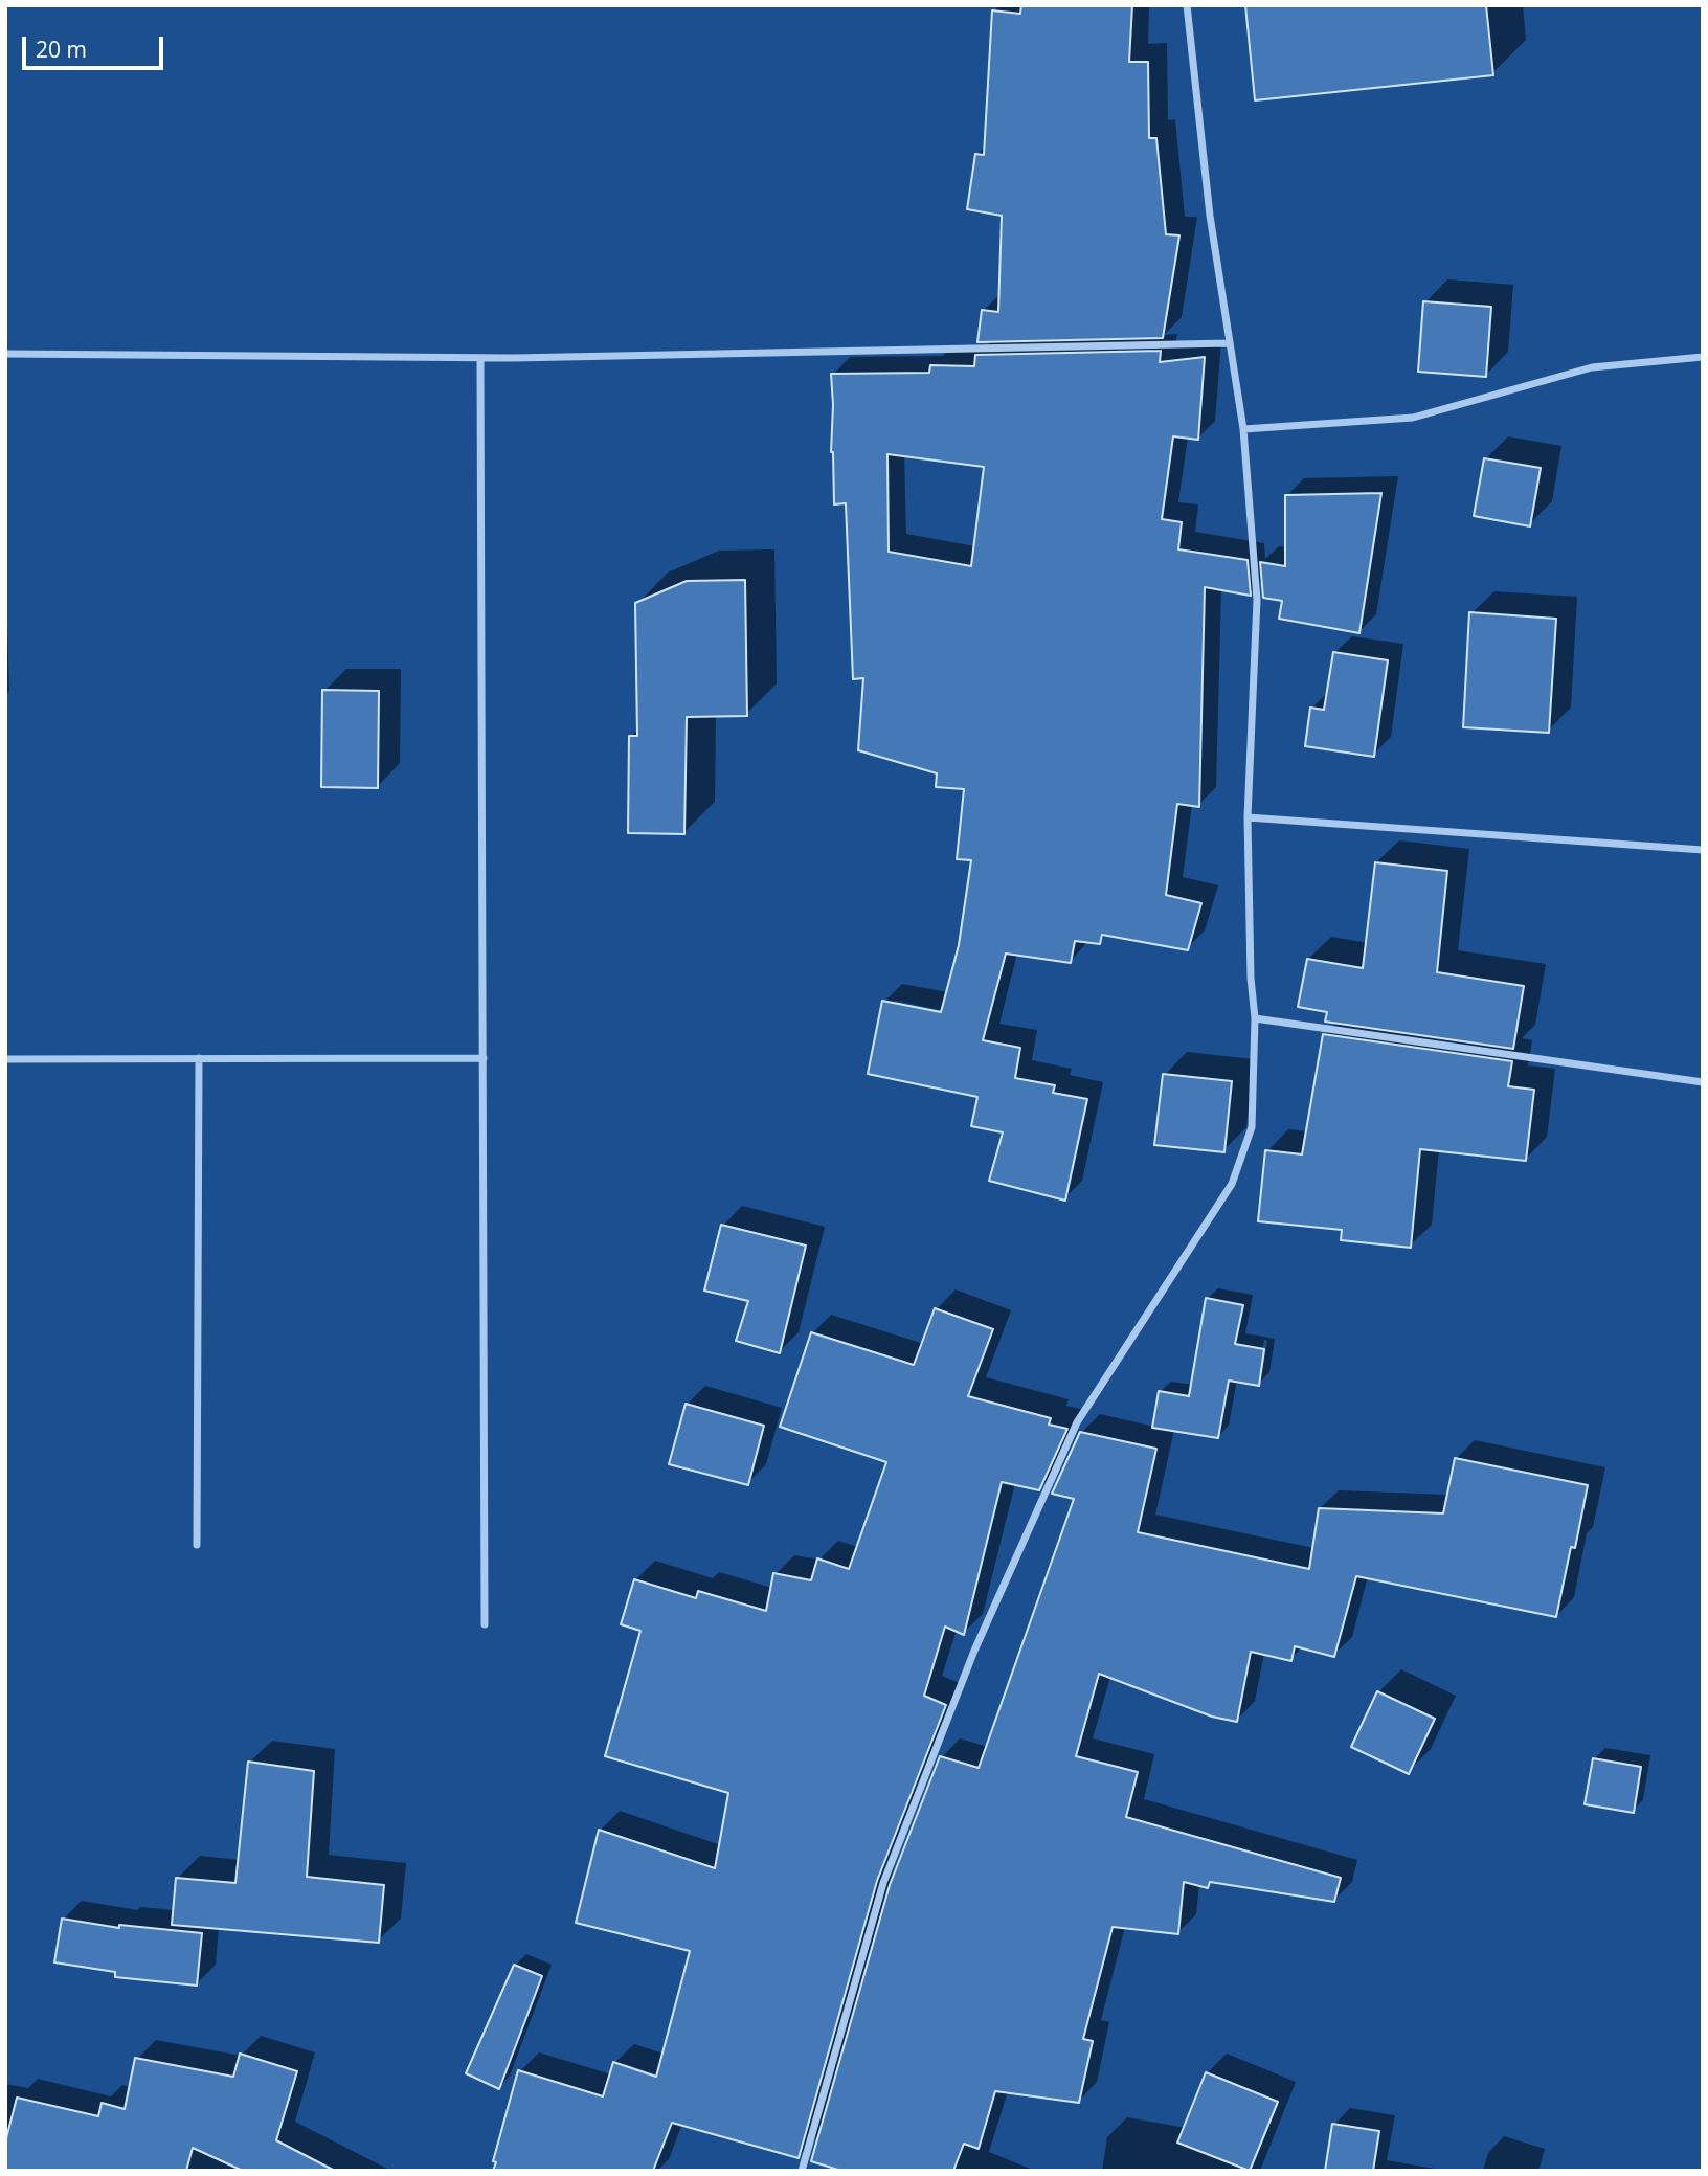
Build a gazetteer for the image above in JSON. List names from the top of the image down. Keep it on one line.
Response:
{"scale_bar":"20 m"}
